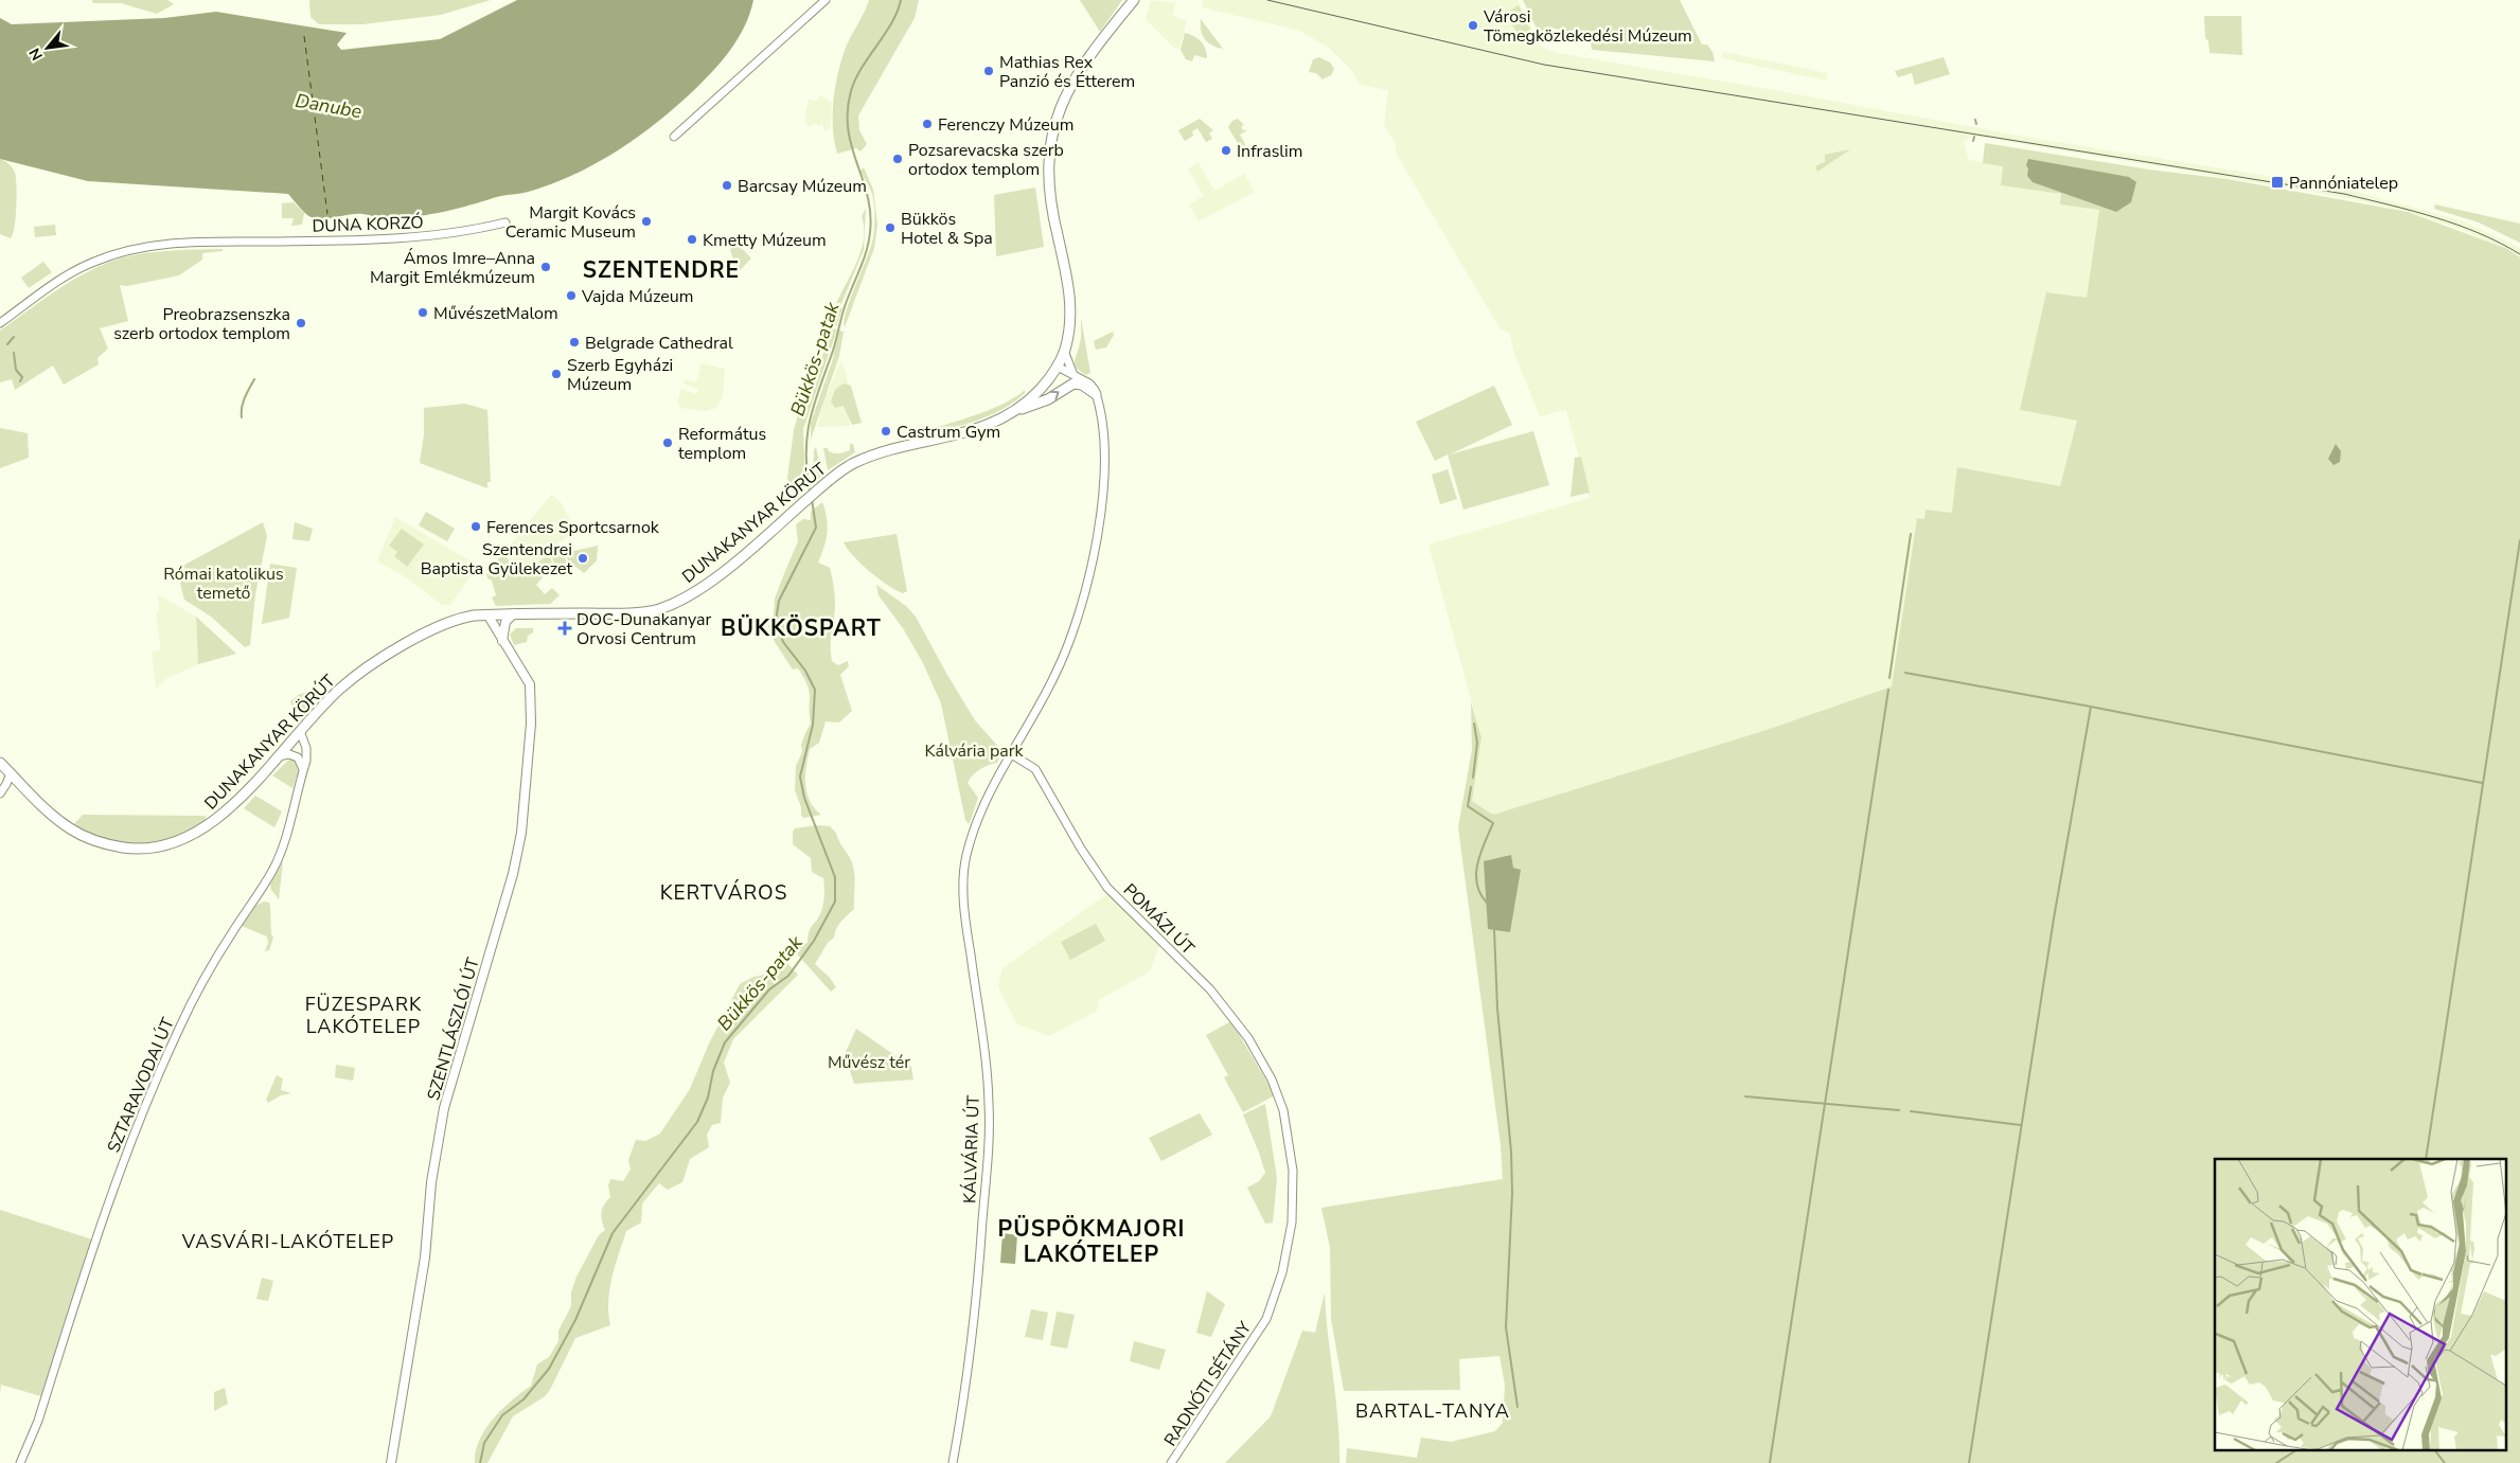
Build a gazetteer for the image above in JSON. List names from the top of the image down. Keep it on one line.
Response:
{"streets":{"main road":["DUNAKANYAR KÖRÚT","SZENTLÁSZLÓI ÚT"],"street":["DUNA KORZÓ","POMÁZI ÚT","SZTARAVODAI ÚT","KÁLVÁRIA ÚT","RADNÓTI SÉTÁNY"]},"crossings":[["DUNAKANYAR KÖRÚT","SZENTLÁSZLÓI ÚT"],["DUNAKANYAR KÖRÚT","SZTARAVODAI ÚT"],["POMÁZI ÚT","KÁLVÁRIA ÚT"],["POMÁZI ÚT","RADNÓTI SÉTÁNY"]],"districts":["SZENTENDRE","BÜKKÖSPART","KERTVÁROS","FÜZESPARK LAKÓTELEP","PÜSPÖKMAJORI LAKÓTELEP","VASVÁRI-LAKÓTELEP","BARTAL-TANYA"],"water":["Danube","Bükkös-patak"],"parks":["Római katolikus temető","Kálvária park","Művész tér"],"places":{"other":["Városi Tömegközlekedési Múzeum","Mathias Rex Panzió és Étterem","Ferenczy Múzeum","Infraslim","Pozsarevacska szerb ortodox templom","Barcsay Múzeum","Margit Kovács Ceramic Museum","Bükkös Hotel & Spa","Kmetty Múzeum","Ámos Imre–Anna Margit Emlékmúzeum","Vajda Múzeum","MűvészetMalom","Preobrazsenszka szerb ortodox templom","Belgrade Cathedral","Szerb Egyházi Múzeum","Castrum Gym","Református templom","Ferences Sportcsarnok","Szentendrei Baptista Gyülekezet"],"transit":["Pannóniatelep"],"health":["DOC-Dunakanyar Orvosi Centrum"]},"north":"bottom left"}
